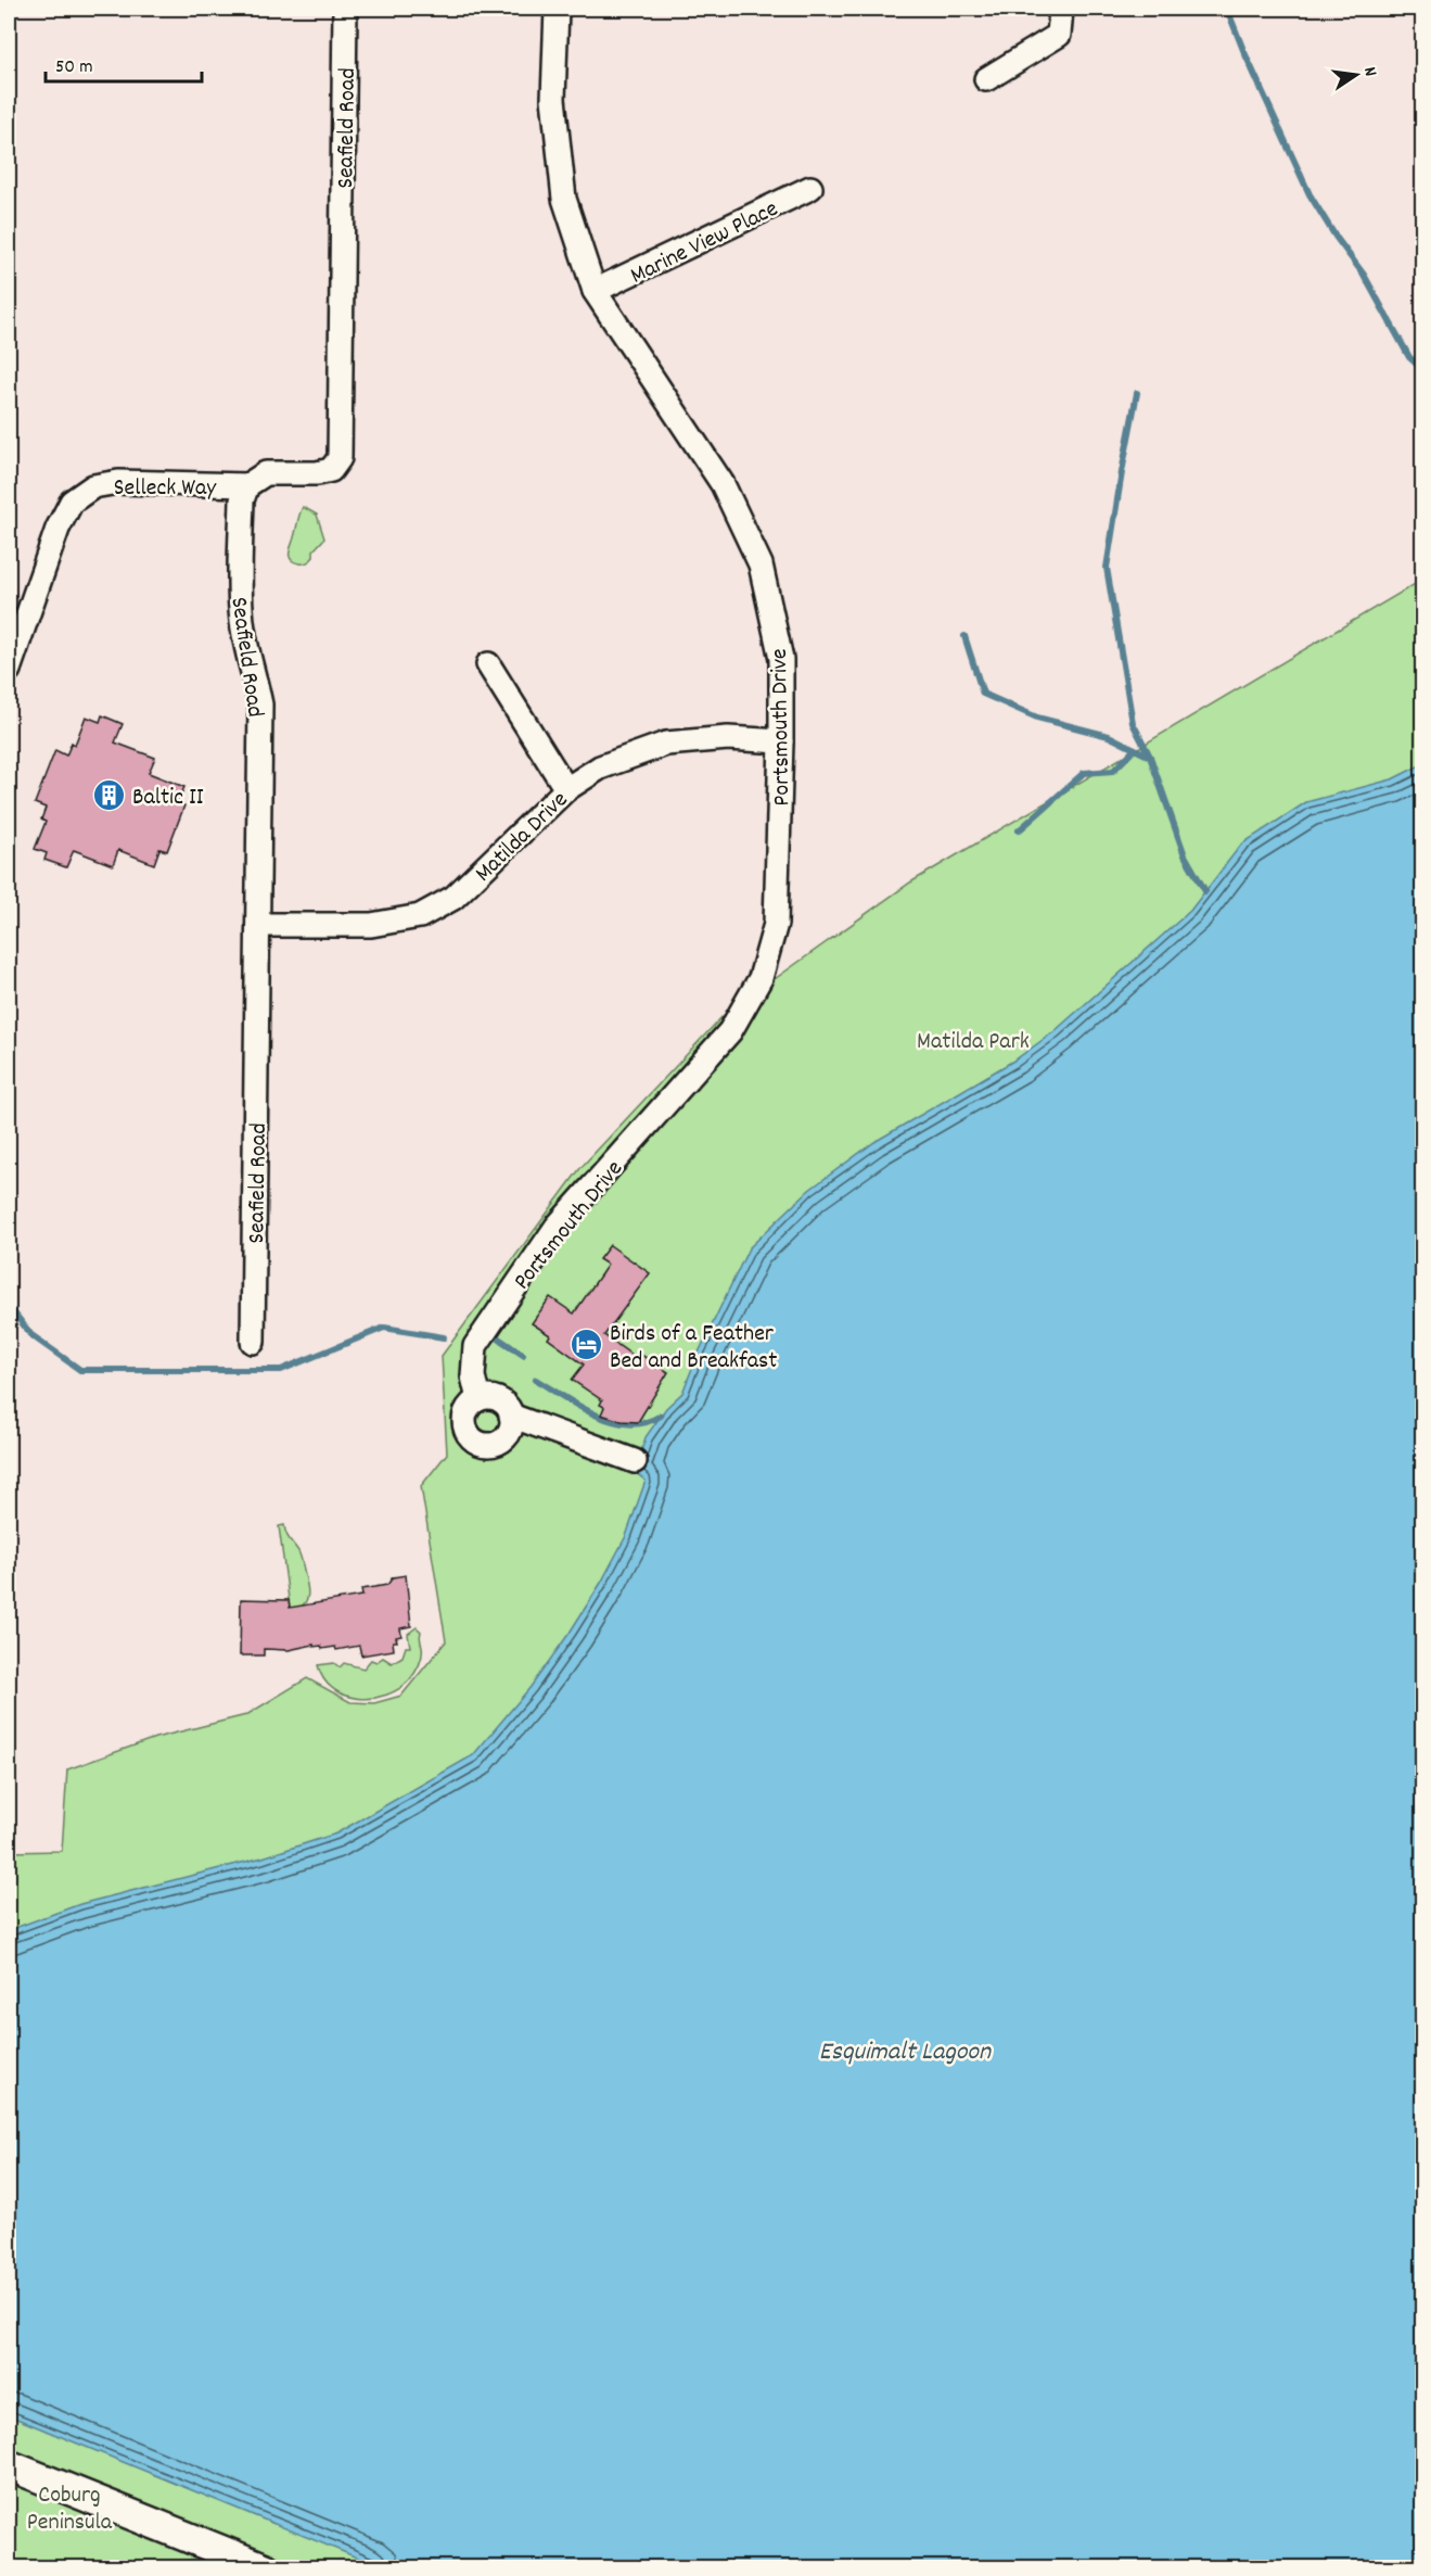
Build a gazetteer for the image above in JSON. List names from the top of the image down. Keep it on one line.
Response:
{"streets":{"street":["Seafield Road","Marine View Place","Selleck Way","Portsmouth Drive","Matilda Drive"]},"crossings":[["Seafield Road","Selleck Way"],["Seafield Road","Matilda Drive"],["Marine View Place","Portsmouth Drive"],["Portsmouth Drive","Matilda Drive"]],"water":["Esquimalt Lagoon"],"parks":["Matilda Park","Coburg Peninsula"],"places":{"building":["Baltic II"],"hotel":["Birds of a Feather Bed and Breakfast"]},"scale_bar":"50 m","north":"right"}
